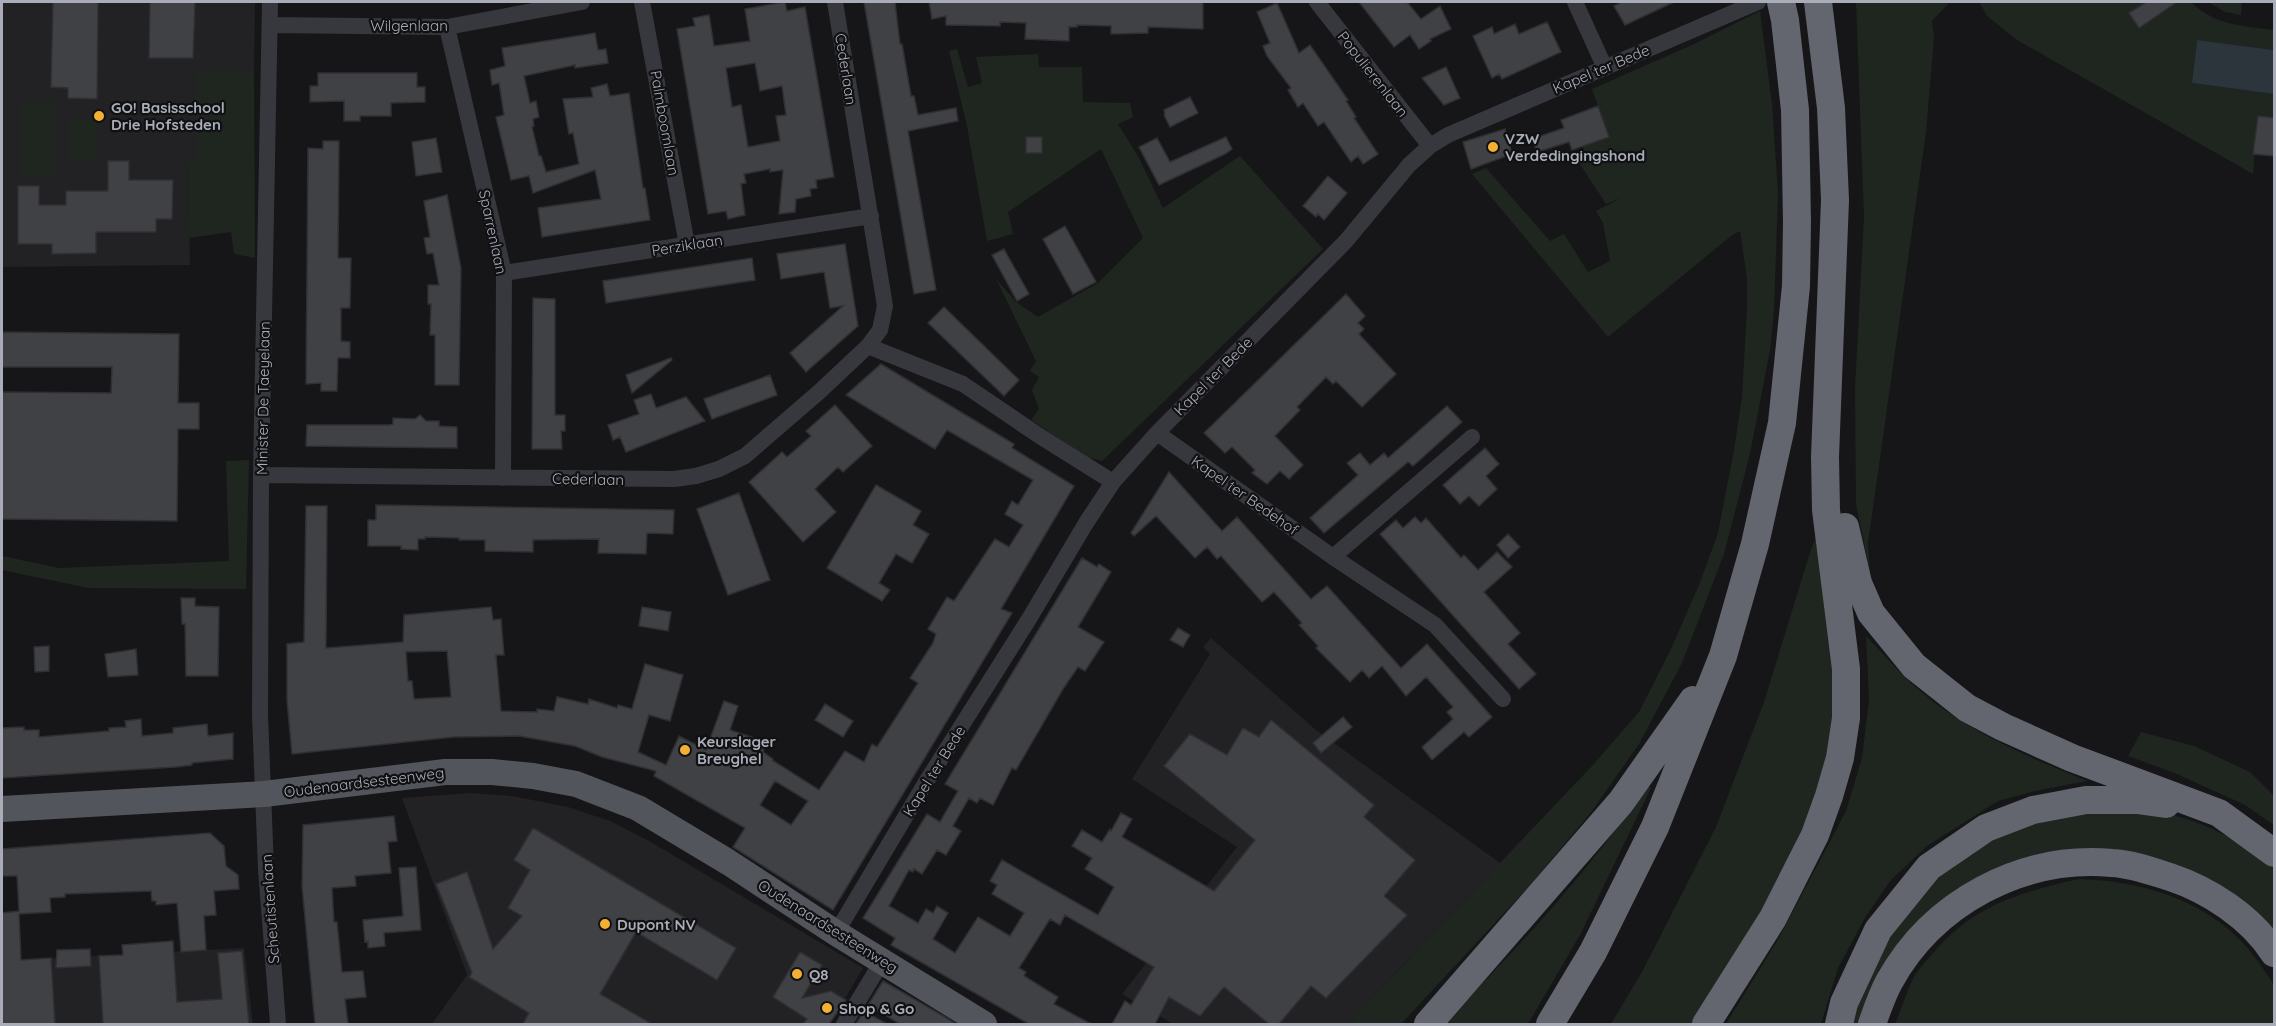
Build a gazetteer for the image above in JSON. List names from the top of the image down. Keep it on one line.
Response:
{"streets":{"main road":["Oudenaardsesteenweg"],"street":["Wilgenlaan","Cederlaan","Kapel ter Bede","Populierenlaan","Palmboomlaan","Sparrenlaan","Perziklaan","Minister De Taeyelaan","Kapel ter Bedehof","Scheutistenlaan"]},"crossings":[["Wilgenlaan","Sparrenlaan"],["Wilgenlaan","Minister De Taeyelaan"],["Cederlaan","Sparrenlaan"],["Cederlaan","Perziklaan"],["Cederlaan","Minister De Taeyelaan"],["Kapel ter Bede","Populierenlaan"],["Kapel ter Bede","Kapel ter Bedehof"],["Kapel ter Bede","Oudenaardsesteenweg"],["Palmboomlaan","Perziklaan"],["Sparrenlaan","Perziklaan"],["Minister De Taeyelaan","Oudenaardsesteenweg"],["Minister De Taeyelaan","Scheutistenlaan"],["Oudenaardsesteenweg","Scheutistenlaan"]],"places":["GO! Basisschool Drie Hofsteden","VZW Verdedingingshond","Keurslager Breughel","Dupont NV","Q8","Shop & Go"]}
